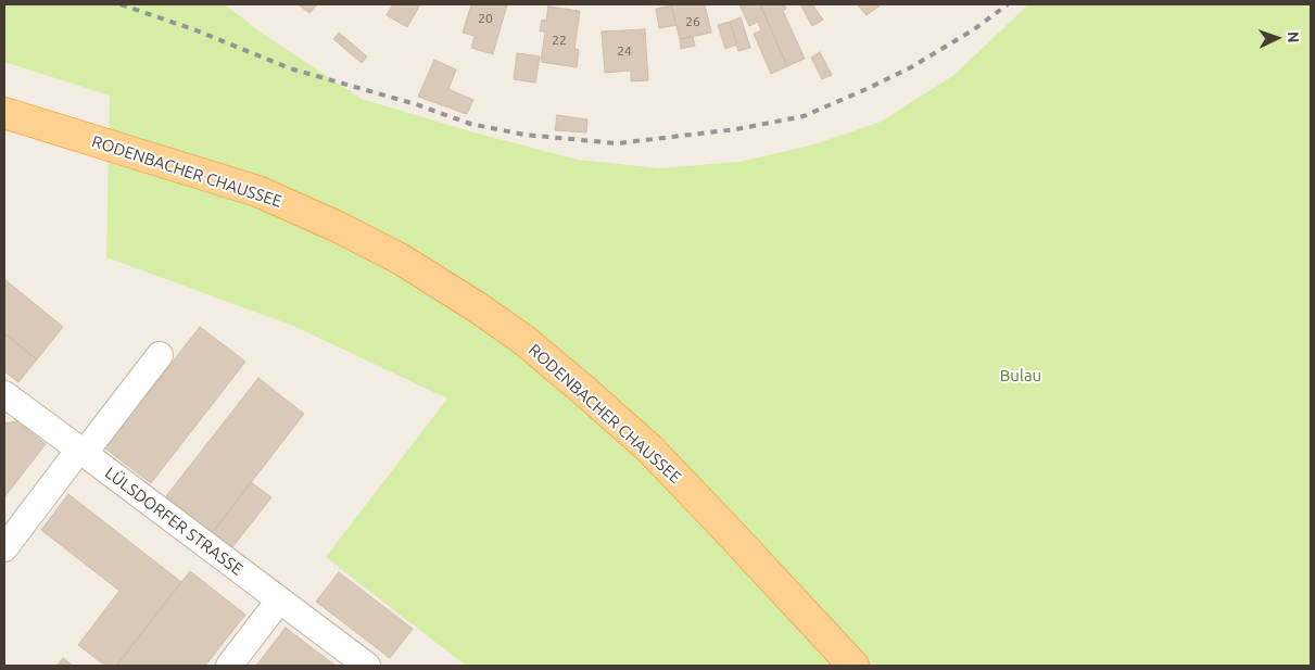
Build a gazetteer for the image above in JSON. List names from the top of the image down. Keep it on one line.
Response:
{"streets":{"main road":["RODENBACHER CHAUSSEE"],"lane":["LÜLSDORFER STRASSE"]},"parks":["Bulau"],"house_numbers":["20","26","22","24"],"north":"right"}
